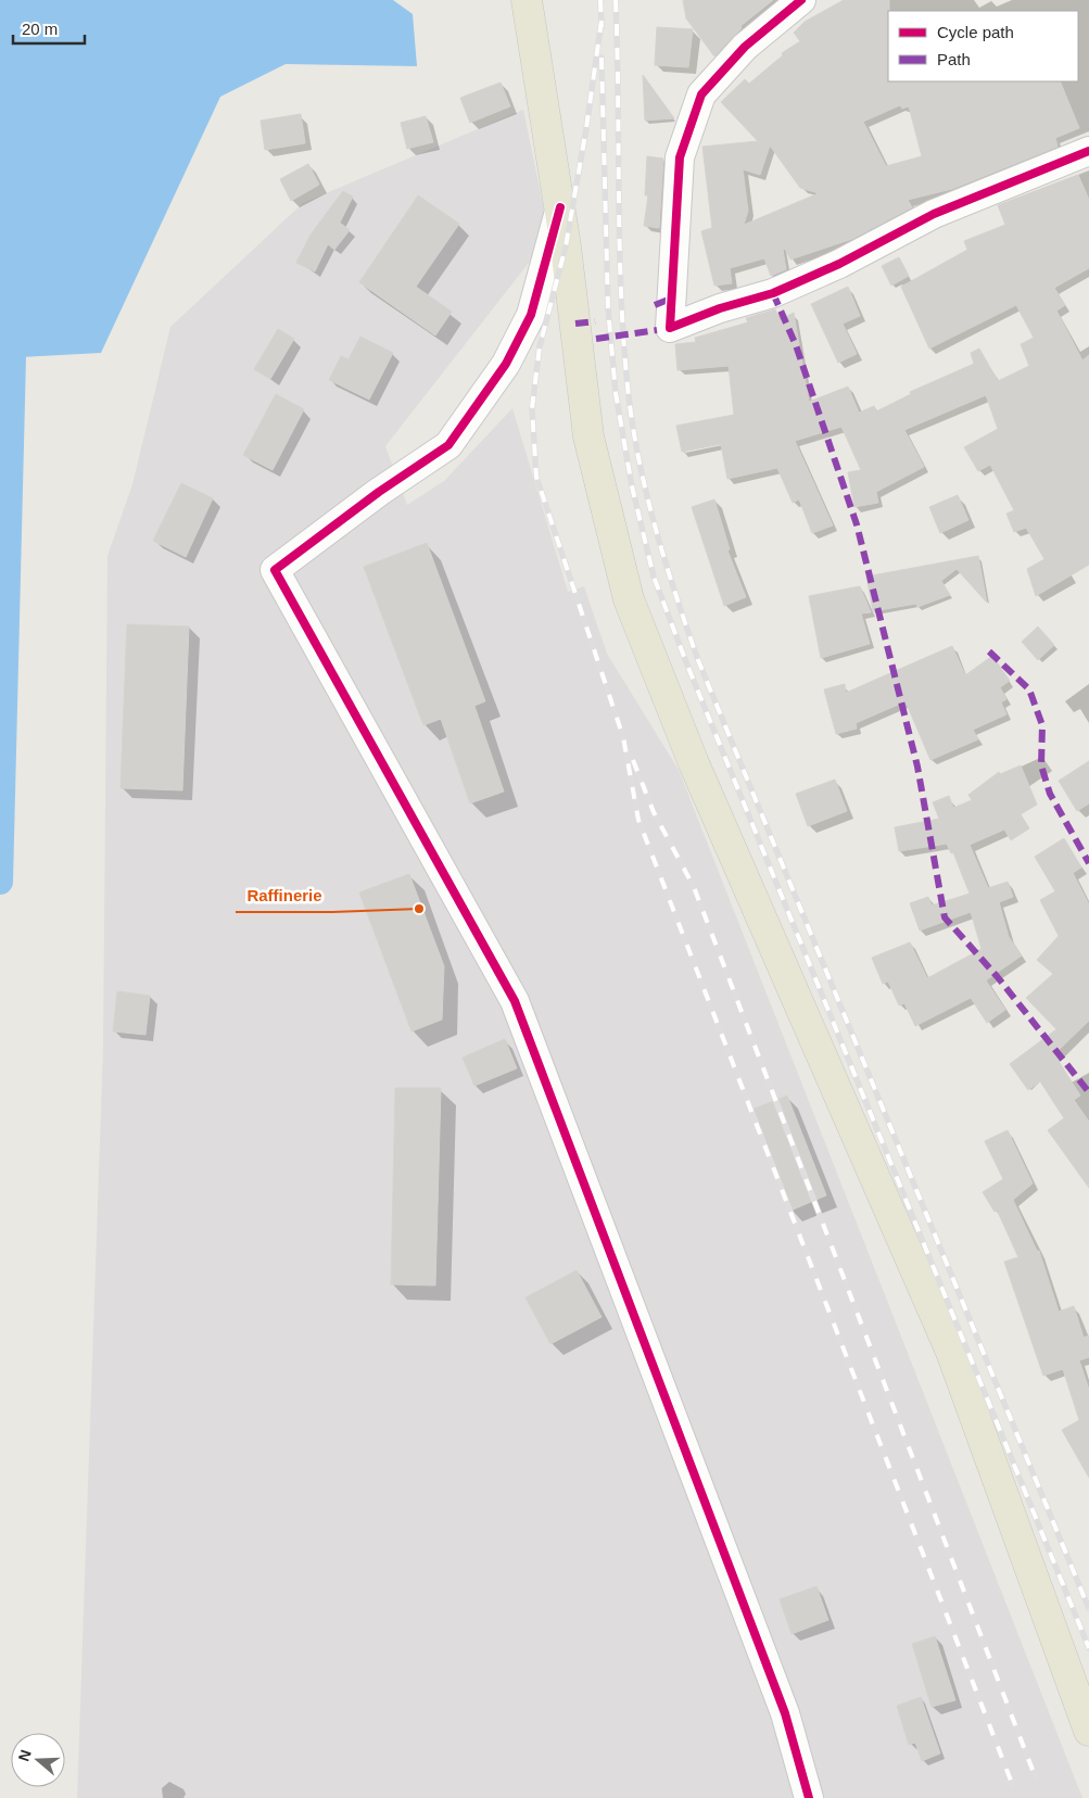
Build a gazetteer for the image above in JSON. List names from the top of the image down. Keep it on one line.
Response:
{"places":["Raffinerie"],"legend":["Cycle path","Path"],"scale_bar":"20 m","north":"left"}
